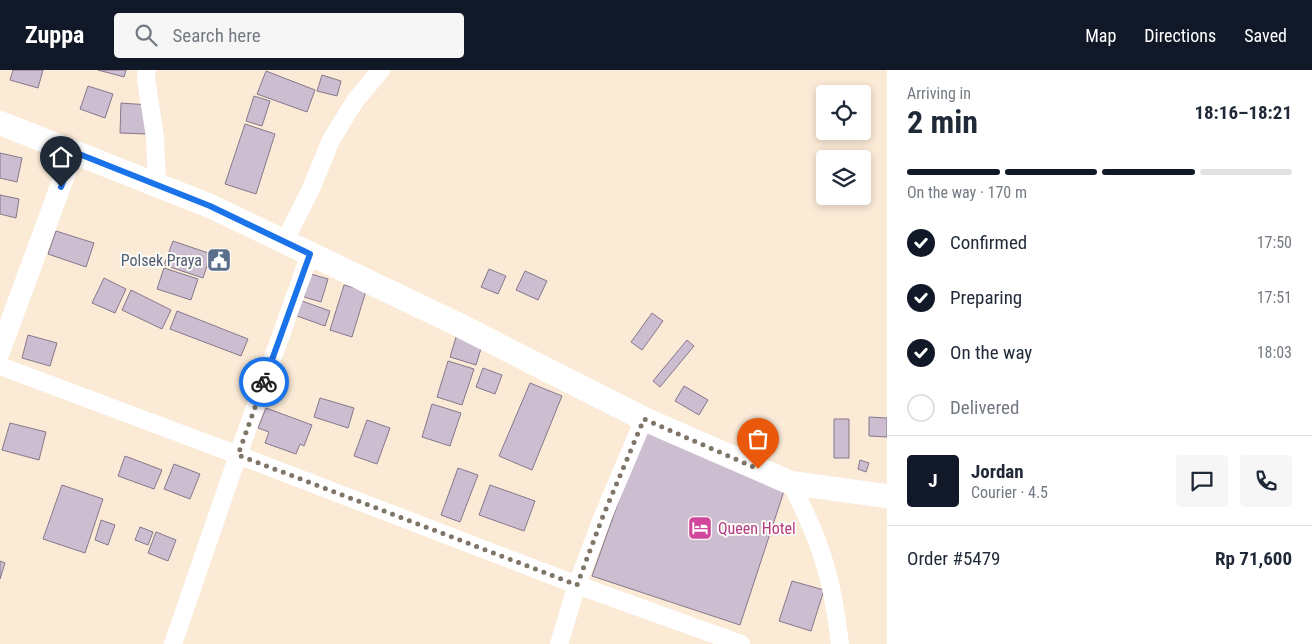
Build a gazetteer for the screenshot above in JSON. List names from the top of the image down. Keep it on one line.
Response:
{"places":{"public building":["Polsek Praya"],"hotel":["Queen Hotel"]},"page":{"header":"Zuppa","search":"Search here","nav":["Map","Directions","Saved"],"heading":["2 min","Arriving in","18:16–18:21"],"panel":["Jordan","Courier · 4.5","Order #5479","Rp 71,600"],"bar":"On the way · 170 m","list":[["Confirmed","17:50"],["Preparing","17:51"],["On the way","18:03"],"Delivered"],"round":"J"}}
